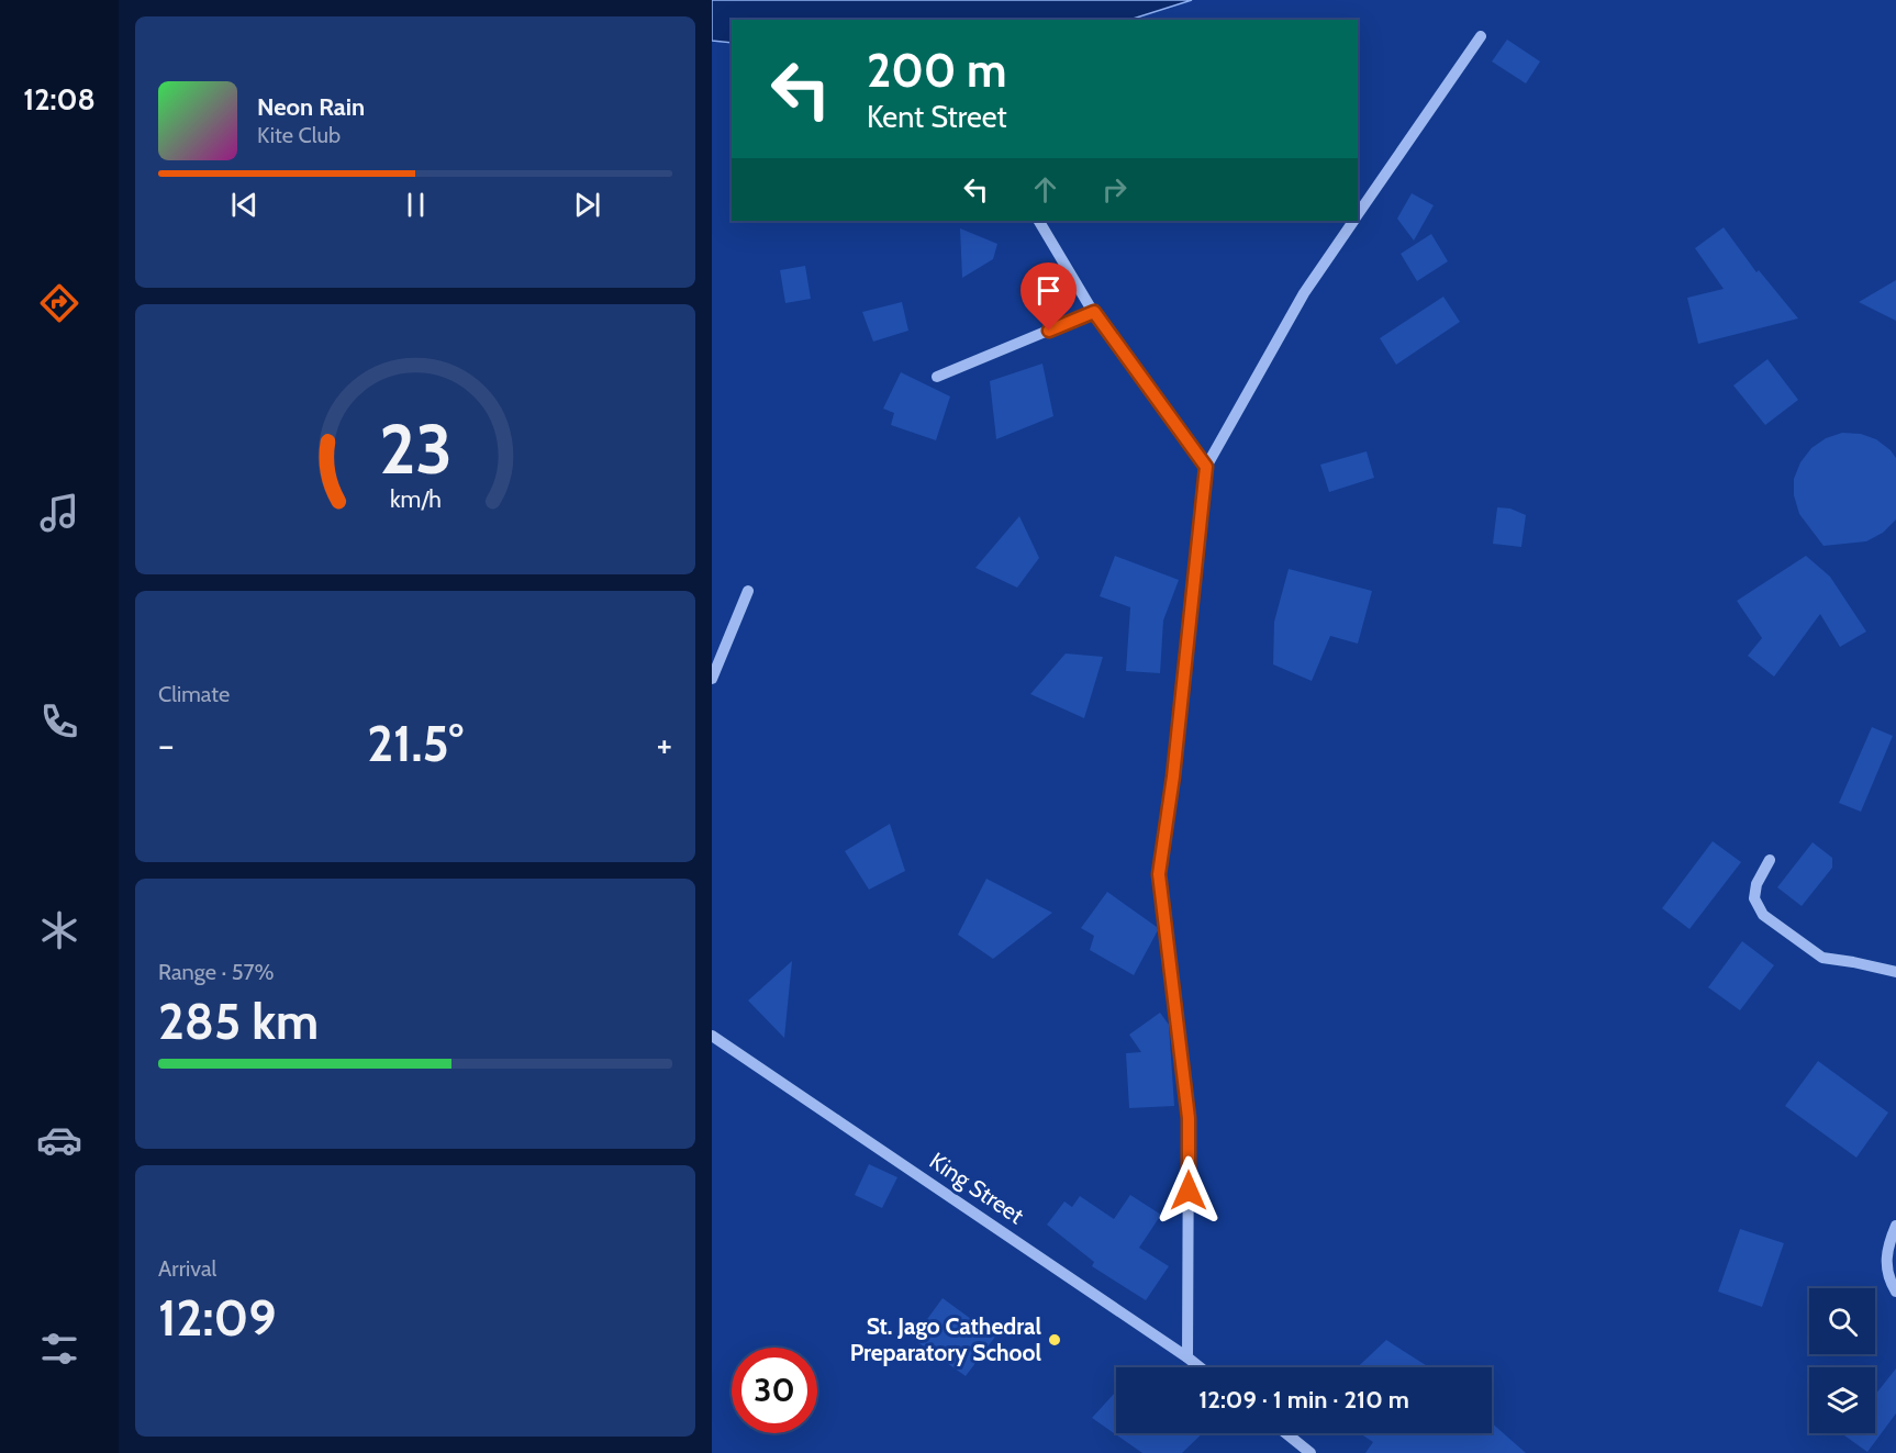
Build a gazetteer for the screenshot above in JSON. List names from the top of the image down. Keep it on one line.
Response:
{"streets":{"street":["King Street"]},"places":["St. Jago Cathedral Preparatory School"],"page":{"tabs":"12:08","turn":["200 m","Kent Street"],"song":["Neon Rain","Kite Club"],"tile":["Climate",["Range · 57%","285 km"],["Arrival","12:09"]],"heat":["−","21.5°","+"],"limit":"30","trip":"12:09 · 1 min · 210 m","gauge":["23","km/h"]}}
